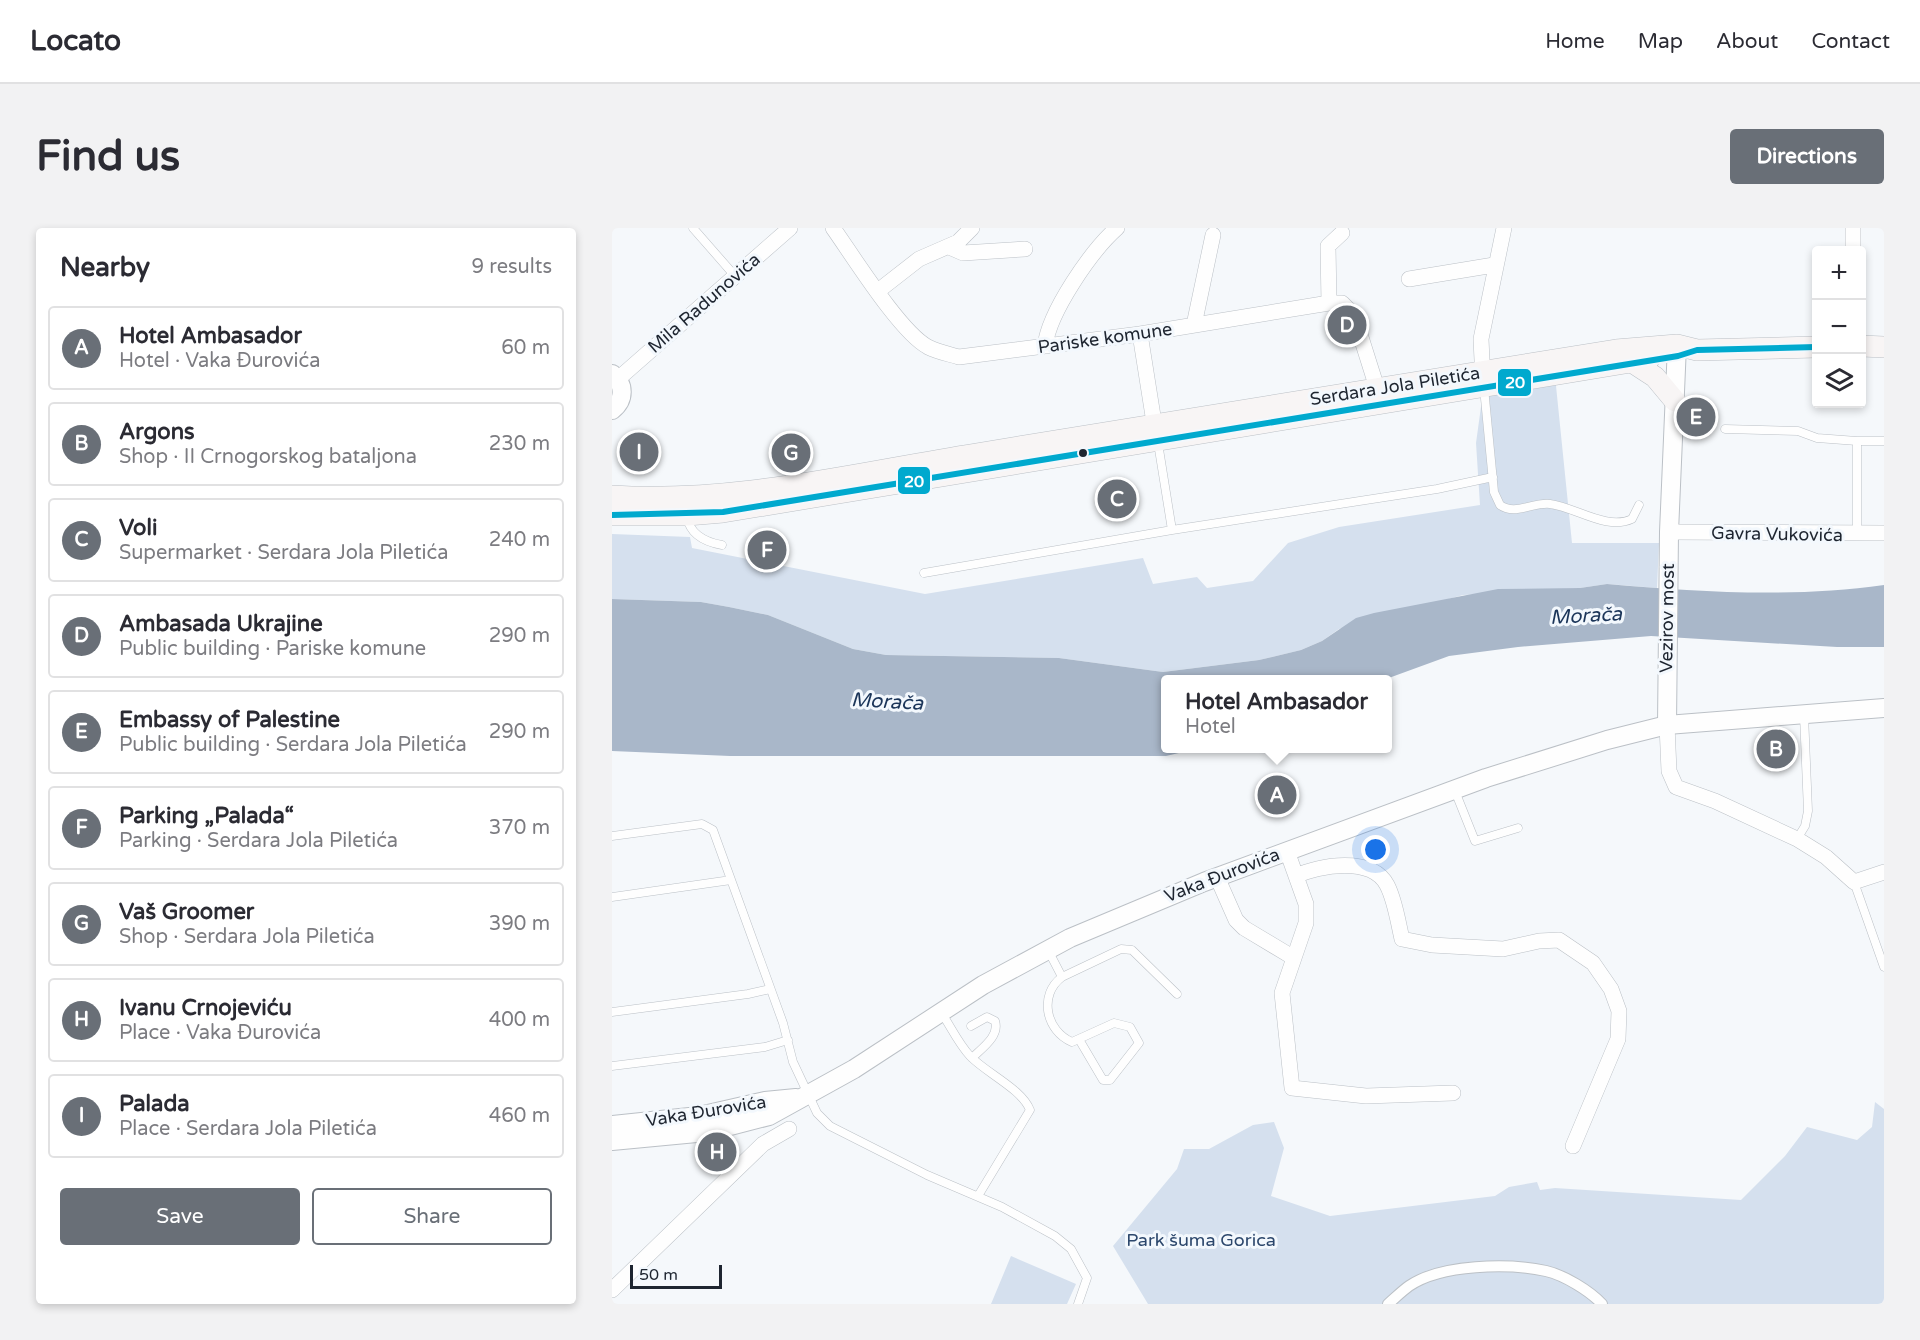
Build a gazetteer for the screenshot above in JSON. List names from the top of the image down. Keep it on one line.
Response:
{"streets":{"main road":["Serdara Jola Piletića"],"street":["Mila Radunovića","Pariske komune","Gavra Vukovića","Vezirov most","Vaka Đurovića"]},"crossings":[["Serdara Jola Piletića","Vezirov most"],["Gavra Vukovića","Vezirov most"],["Vezirov most","Vaka Đurovića"]],"water":["Morača"],"parks":["Park šuma Gorica"],"lines":["transit line 20"],"scale_bar":"50 m","page":{"header":"Locato","nav":["Home","Map","About","Contact"],"buttons":["Directions",["Save","Share"]],"title":"Find us","heading":["Nearby","9 results"],"map_buttons":["+","−"],"pins":["D","E","I","G","C","F","B","A","H"],"list":[{"mark":"A","name":"Hotel Ambasador","note":"Hotel · Vaka Đurovića","value":"60 m"},{"mark":"B","name":"Argons","note":"Shop · II Crnogorskog bataljona","value":"230 m"},{"mark":"C","name":"Voli","note":"Supermarket · Serdara Jola Piletića","value":"240 m"},{"mark":"D","name":"Ambasada Ukrajine","note":"Public building · Pariske komune","value":"290 m"},{"mark":"E","name":"Embassy of Palestine","note":"Public building · Serdara Jola Piletića","value":"290 m"},{"mark":"F","name":"Parking „Palada“","note":"Parking · Serdara Jola Piletića","value":"370 m"},{"mark":"G","name":"Vaš Groomer","note":"Shop · Serdara Jola Piletića","value":"390 m"},{"mark":"H","name":"Ivanu Crnojeviću","note":"Place · Vaka Đurovića","value":"400 m"},{"mark":"I","name":"Palada","note":"Place · Serdara Jola Piletića","value":"460 m"}],"popup":["Hotel Ambasador","Hotel"],"scale":"50 m"}}
